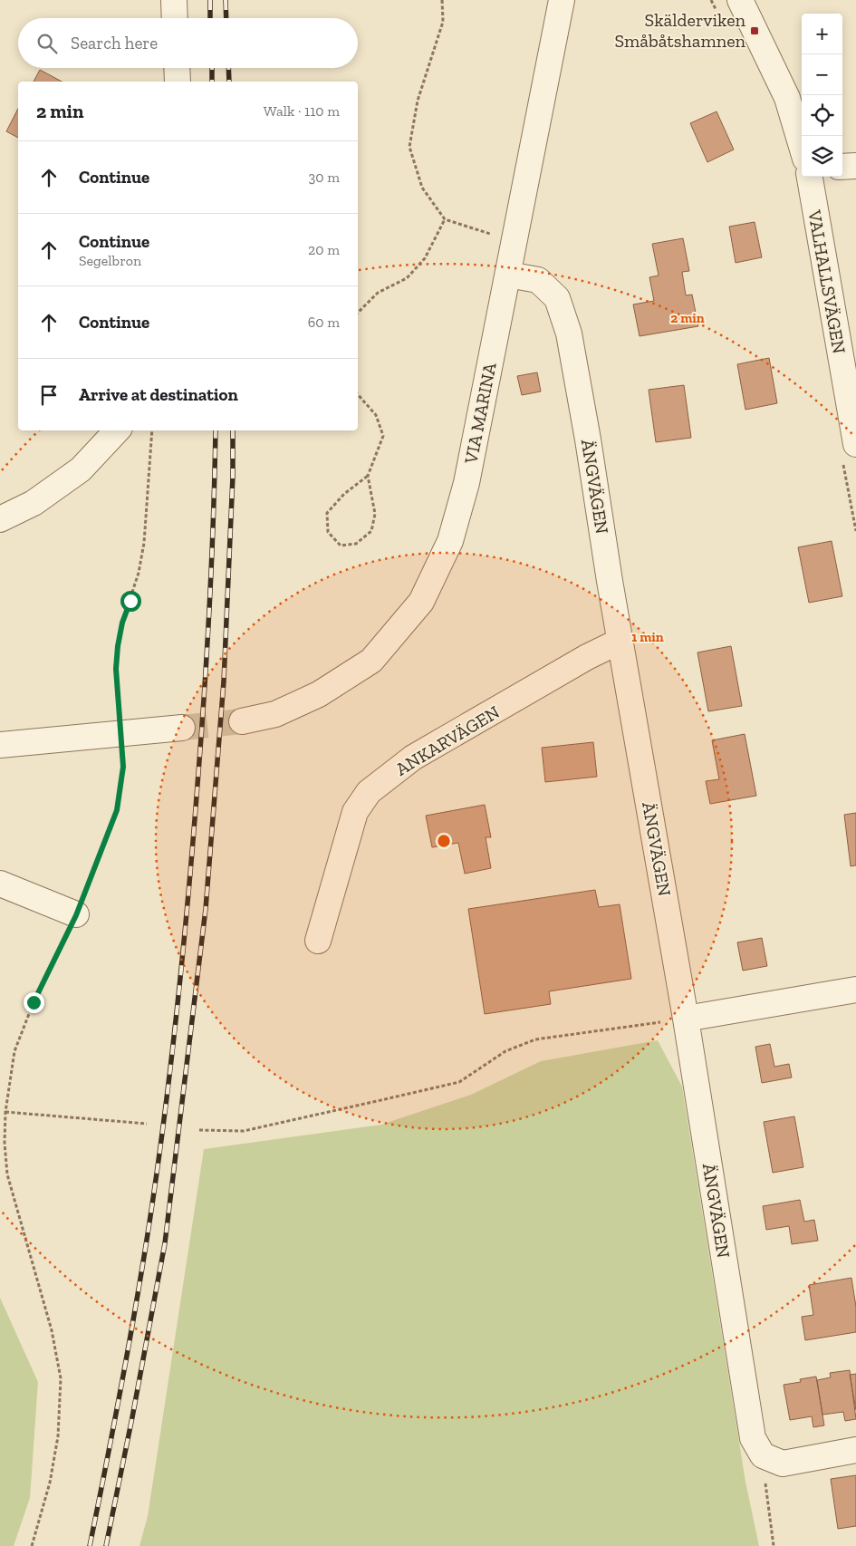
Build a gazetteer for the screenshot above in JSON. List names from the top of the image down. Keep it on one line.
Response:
{"streets":{"street":["VALHALLSVÄGEN","VIA MARINA","ÄNGVÄGEN","ANKARVÄGEN"]},"crossings":[["VIA MARINA","ÄNGVÄGEN"],["ÄNGVÄGEN","ANKARVÄGEN"]],"places":{"transit":["Skälderviken Småbåtshamnen"]},"page":{"map_buttons":["+","−"],"search":"Search here","heading":["2 min","Walk · 110 m"],"list":[["Continue","30 m"],["Continue","Segelbron","20 m"],["Continue","60 m"],"Arrive at destination"]},"rings":["2 min","1 min"]}
